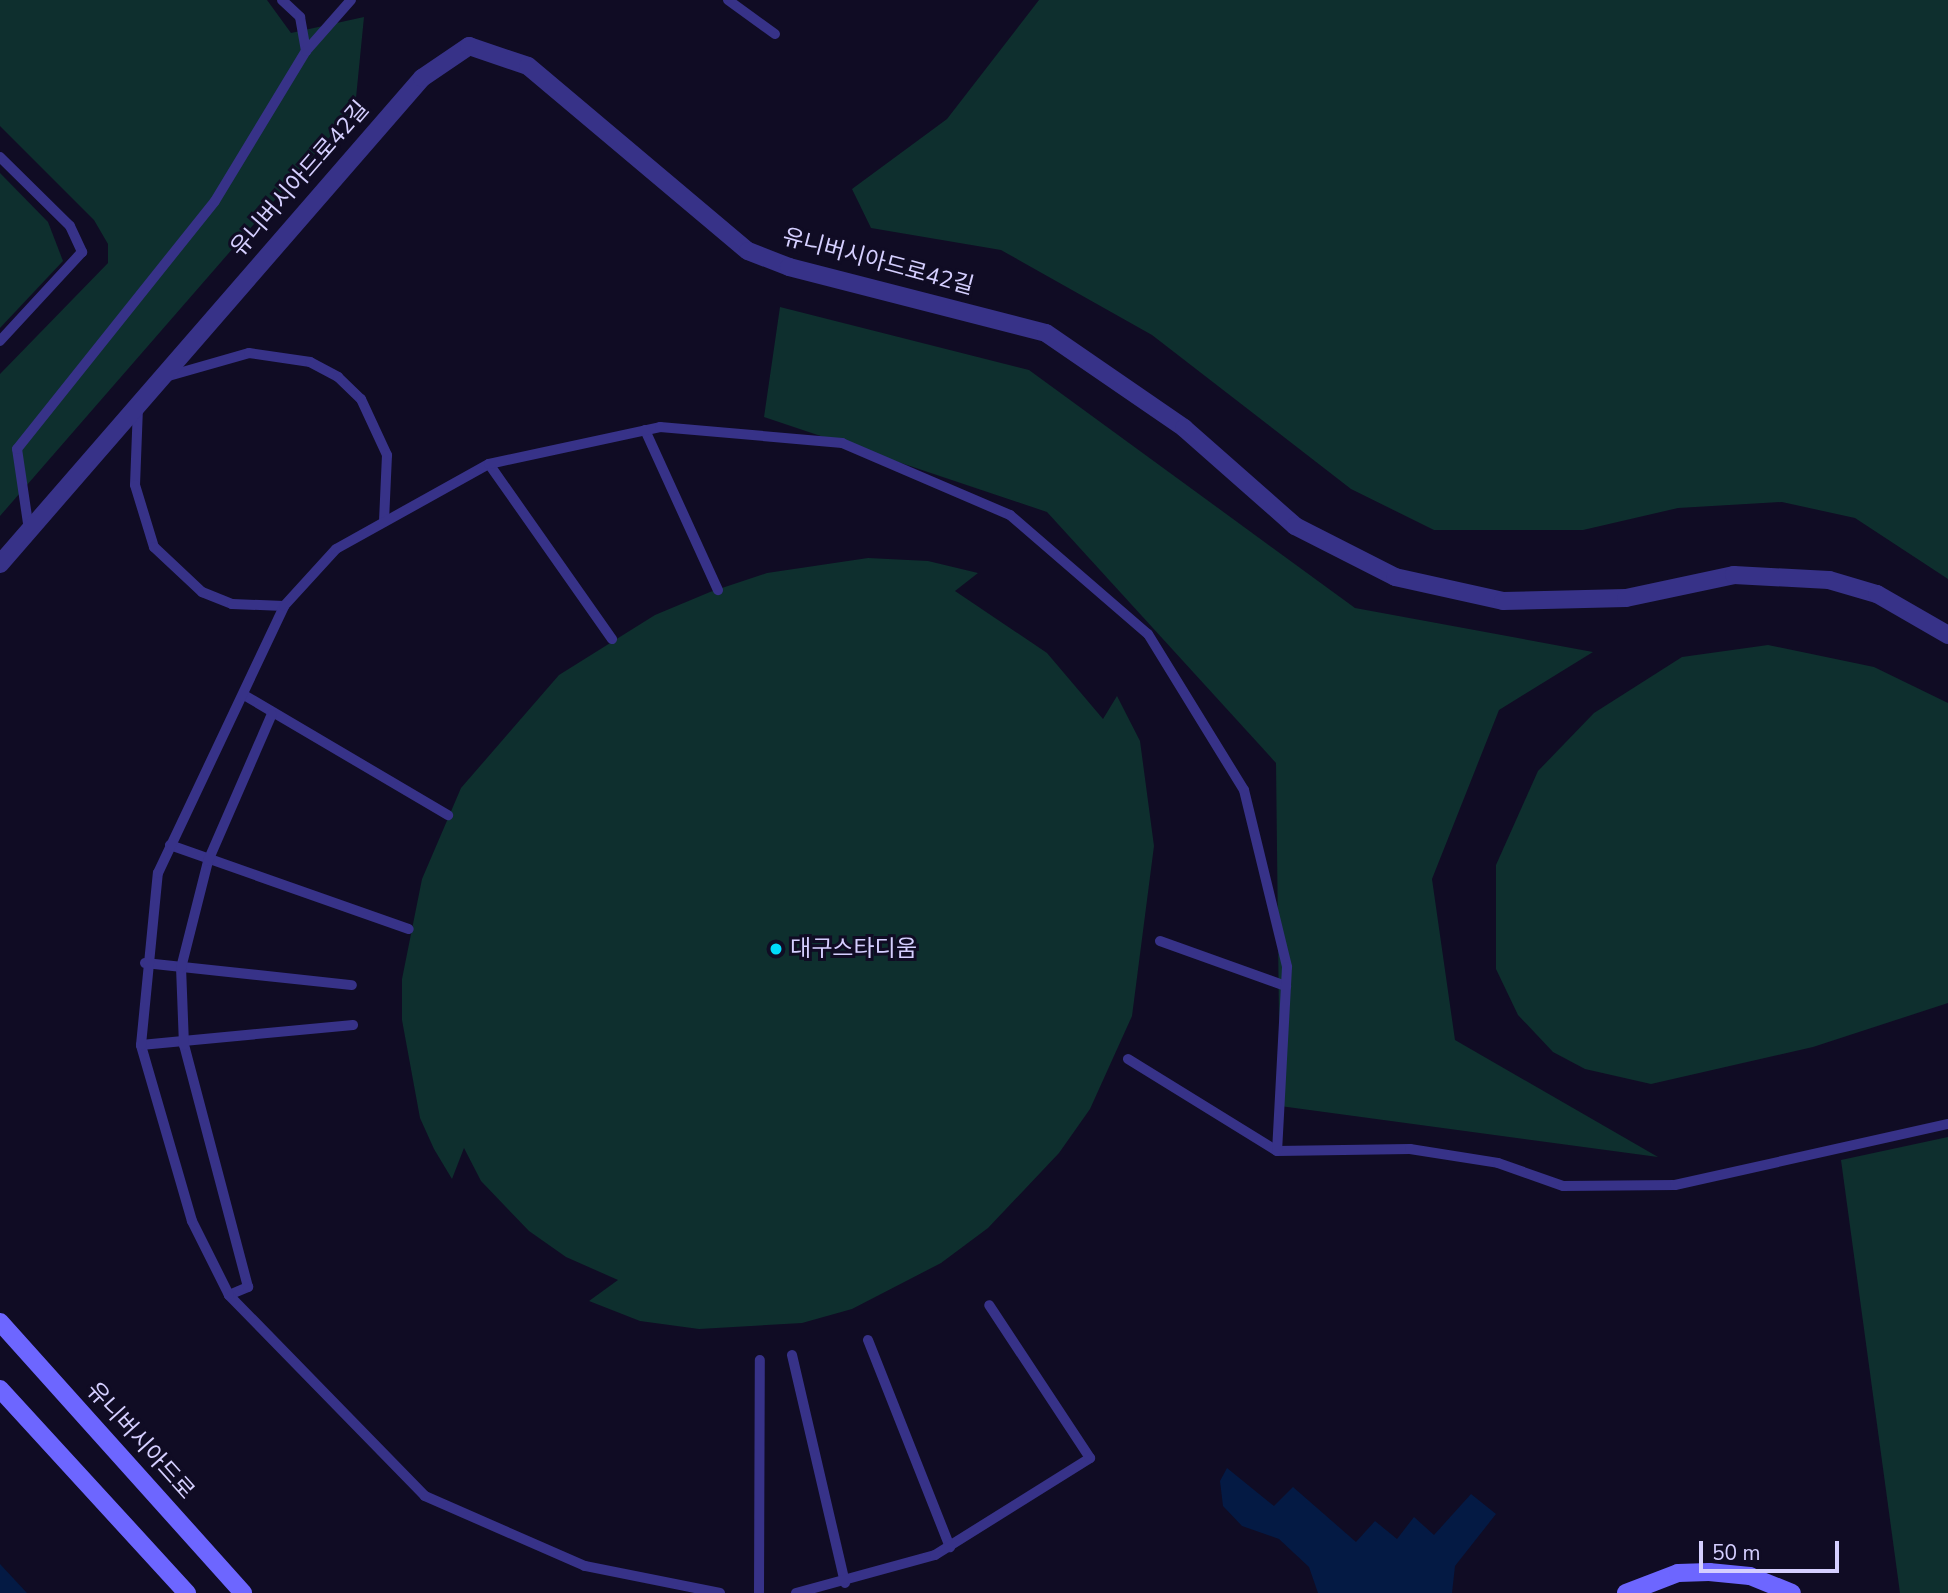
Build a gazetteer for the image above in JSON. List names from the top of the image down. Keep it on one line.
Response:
{"streets":{"main road":["유니버시아드로"],"street":["유니버시아드로42길"]},"places":["대구스타디움"],"scale_bar":"50 m"}
